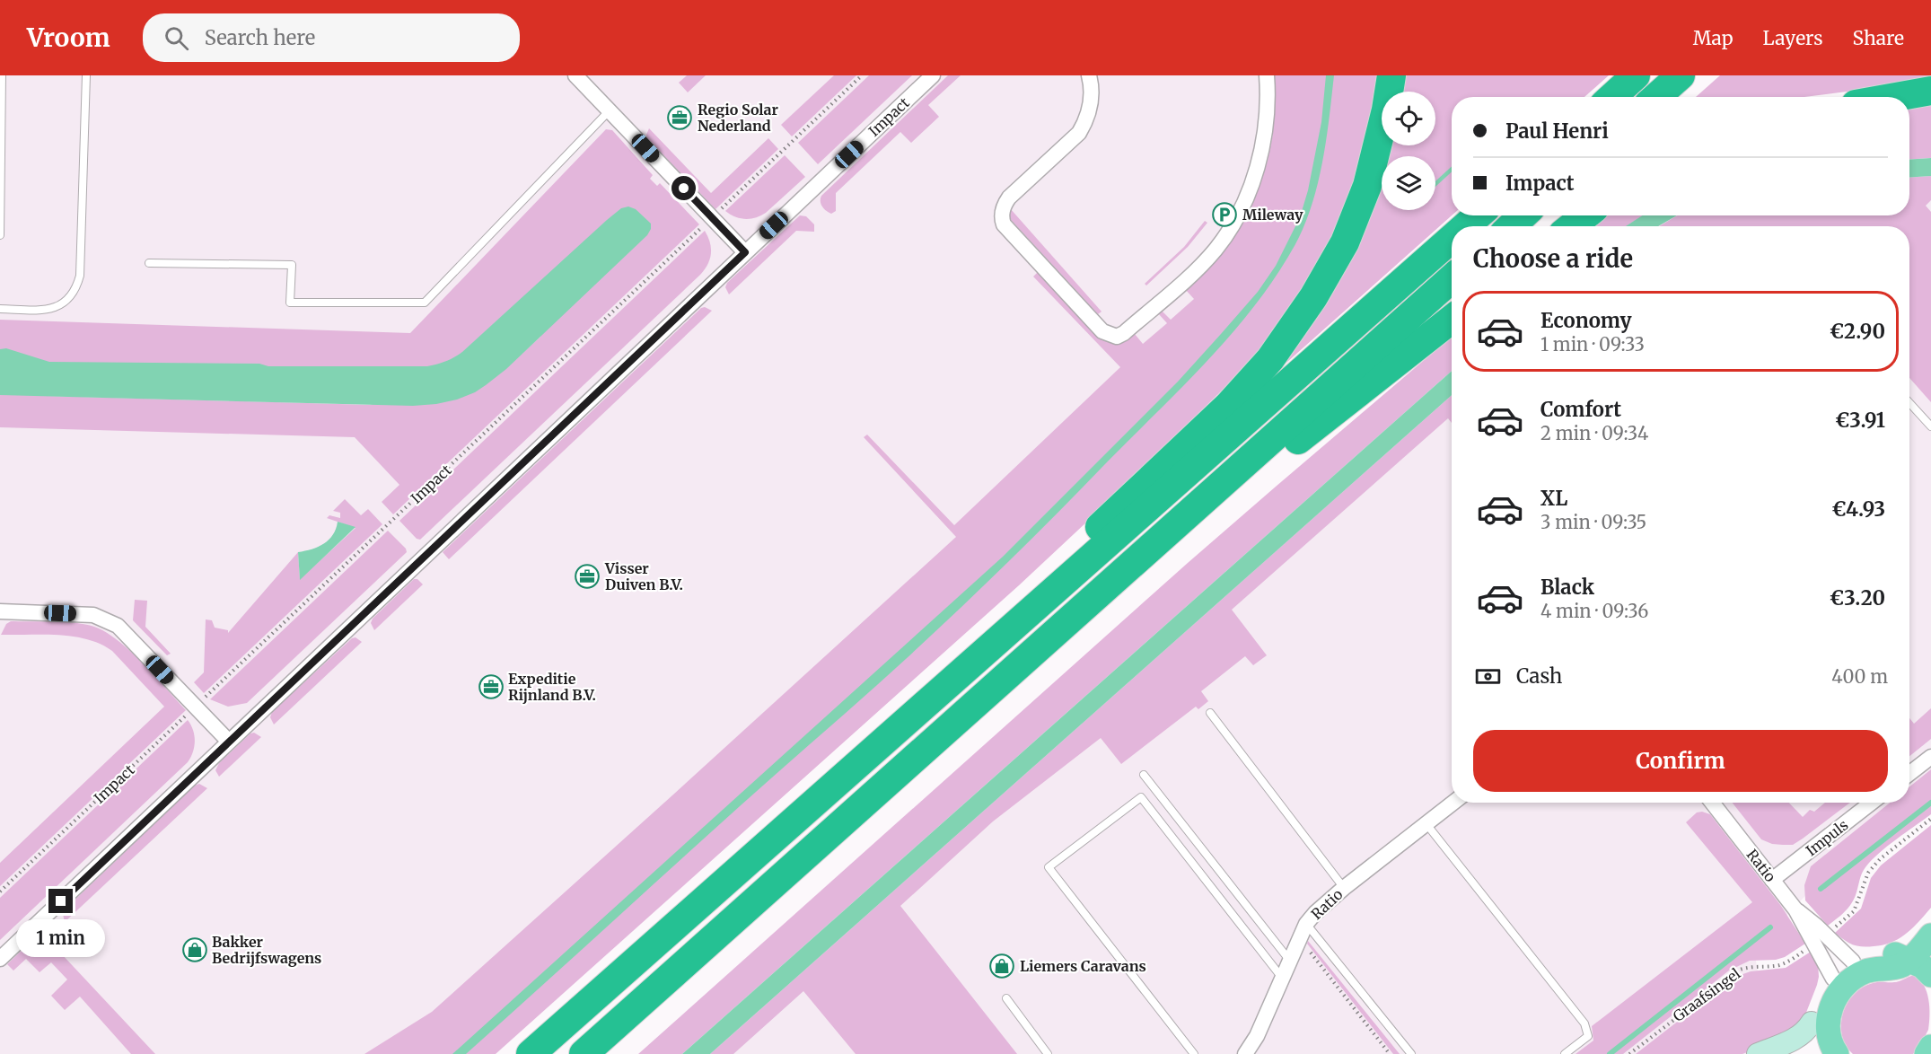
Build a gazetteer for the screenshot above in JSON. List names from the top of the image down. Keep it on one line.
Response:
{"streets":{"street":["Impact","Impuls","Ratio"],"path":["Graafsingel"]},"crossings":[["Impuls","Ratio"],["Ratio","Graafsingel"]],"places":{"office":["Regio Solar Nederland","Visser Duiven B.V.","Expeditie Rijnland B.V."],"parking":["Mileway"],"shop":["Bakker Bedrijfswagens","Liemers Caravans"]},"page":{"header":"Vroom","search":"Search here","nav":["Map","Layers","Share"],"banner":["Paul Henri","Impact"],"heading":"Choose a ride","list":[{"name":"Economy","note":"1 min · 09:33","value":"€2.90"},{"name":"Comfort","note":"2 min · 09:34","value":"€3.91"},{"name":"XL","note":"3 min · 09:35","value":"€4.93"},{"name":"Black","note":"4 min · 09:36","value":"€3.20"}],"pay":["Cash","400 m"],"buttons":"Confirm","bubble":"1 min"}}
